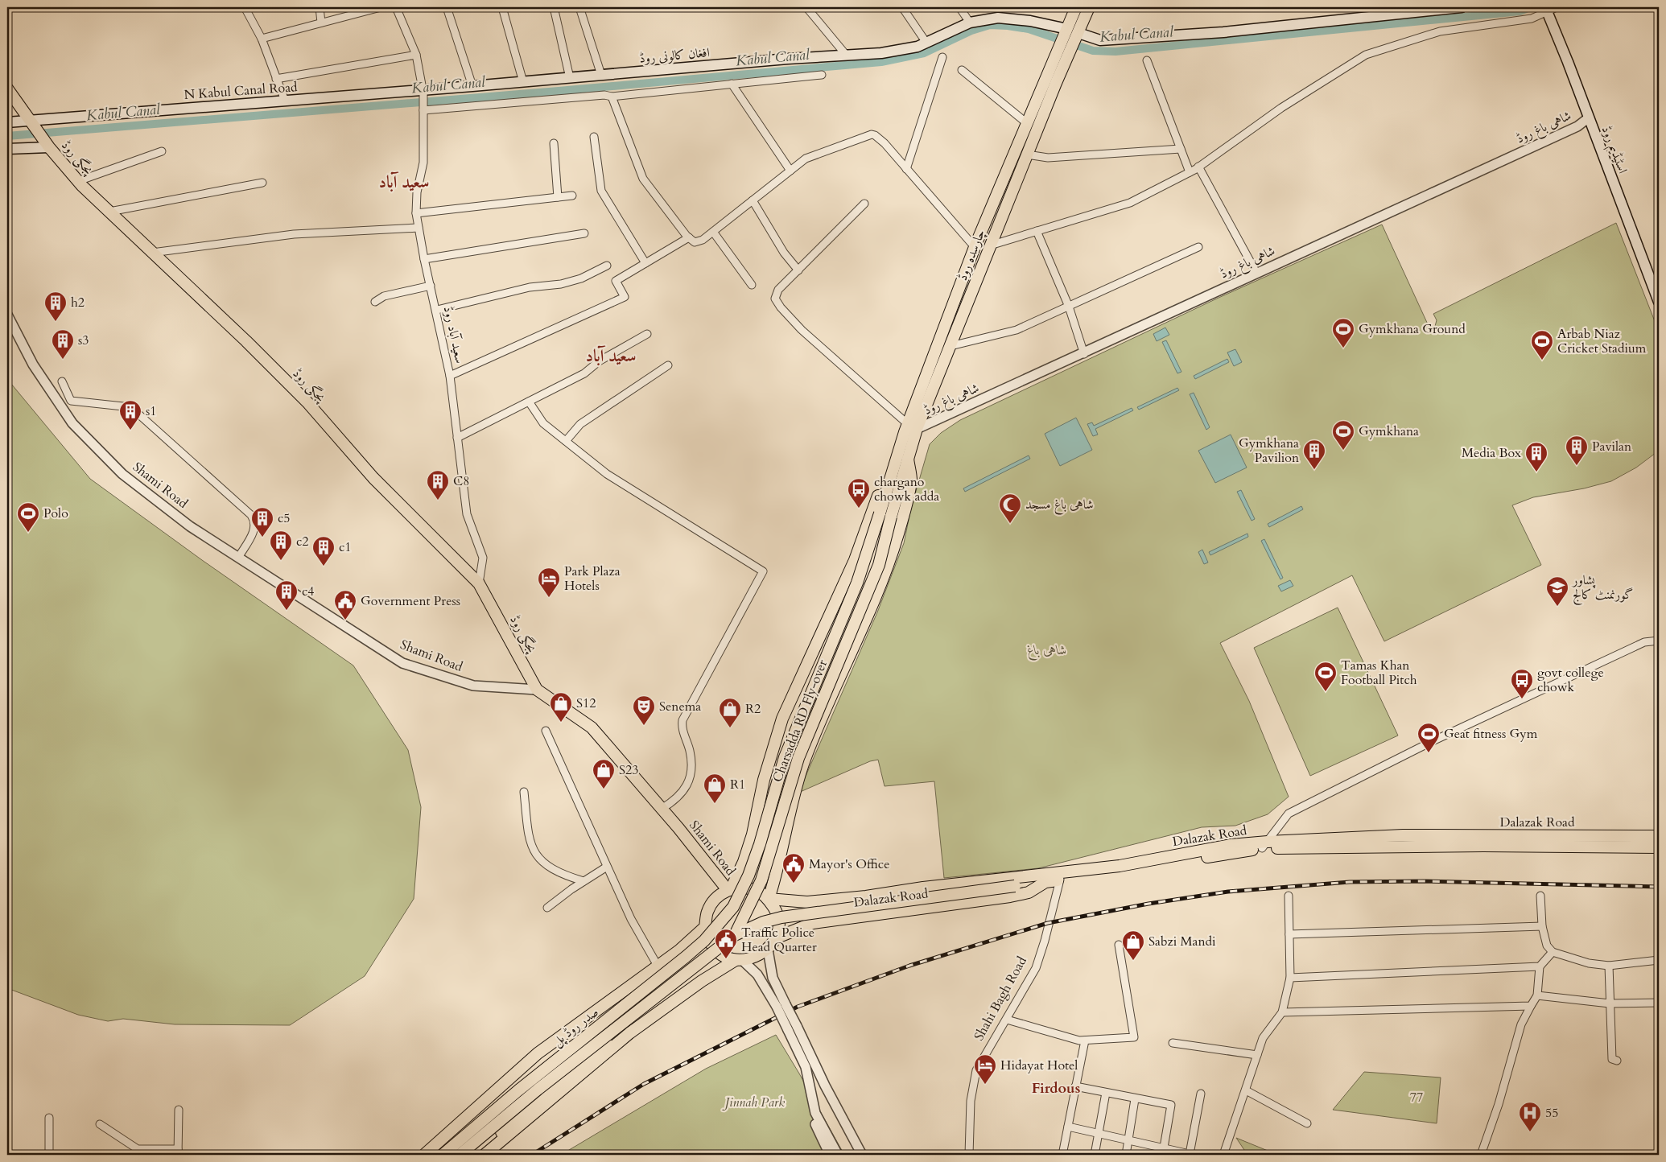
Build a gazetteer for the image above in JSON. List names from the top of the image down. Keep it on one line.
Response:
{"streets":{"main road":["افغان کالونی روڈ","N Kabul Canal Road","اسٹیڈیم روڈ","پجگی روڈ","چارسدہ روڈ","Shami Road","Charsadda RD Fly-over","Dalazak Road","صدر روڈ پل"],"street":["شاہی باغ روڈ","سعید آباد روڈ","Shahi Bagh Road"]},"crossings":[["افغان کالونی روڈ","N Kabul Canal Road"],["افغان کالونی روڈ","چارسدہ روڈ"],["افغان کالونی روڈ","سعید آباد روڈ"],["N Kabul Canal Road","پجگی روڈ"],["N Kabul Canal Road","سعید آباد روڈ"],["شاہی باغ روڈ","اسٹیڈیم روڈ"],["شاہی باغ روڈ","چارسدہ روڈ"],["پجگی روڈ","سعید آباد روڈ"],["پجگی روڈ","Shami Road"],["چارسدہ روڈ","Charsadda RD Fly-over"],["Shami Road","Dalazak Road"],["Charsadda RD Fly-over","صدر روڈ پل"],["Dalazak Road","Shahi Bagh Road"]],"districts":["سعید آباد","سعید آباد","Firdous"],"water":["Kabul Canal"],"parks":["شاہی باغ","77","Jinnah Park"],"places":{"building":["h2","s3","s1","Pavilan","Gymkhana Pavilion","Media Box","C8","c5","c2","c1","c4"],"sports":["Gymkhana Ground","Arbab Niaz Cricket Stadium","Gymkhana","Polo","Tamas Khan Football Pitch","Geat fitness Gym"],"bus stop":["chargano chowk adda","govt college chowk"],"mosque":["شاہی باغ مسجد"],"hotel":["Park Plaza Hotels","Hidayat Hotel"],"school or university":["پشاور گورنمنٹ کالج"],"public building":["Government Press","Mayor's Office","Traffic Police Head Quarter"],"shop":["S12","R2","S23","R1","Sabzi Mandi"],"theatre":["Senema"],"hospital":["55"]}}
